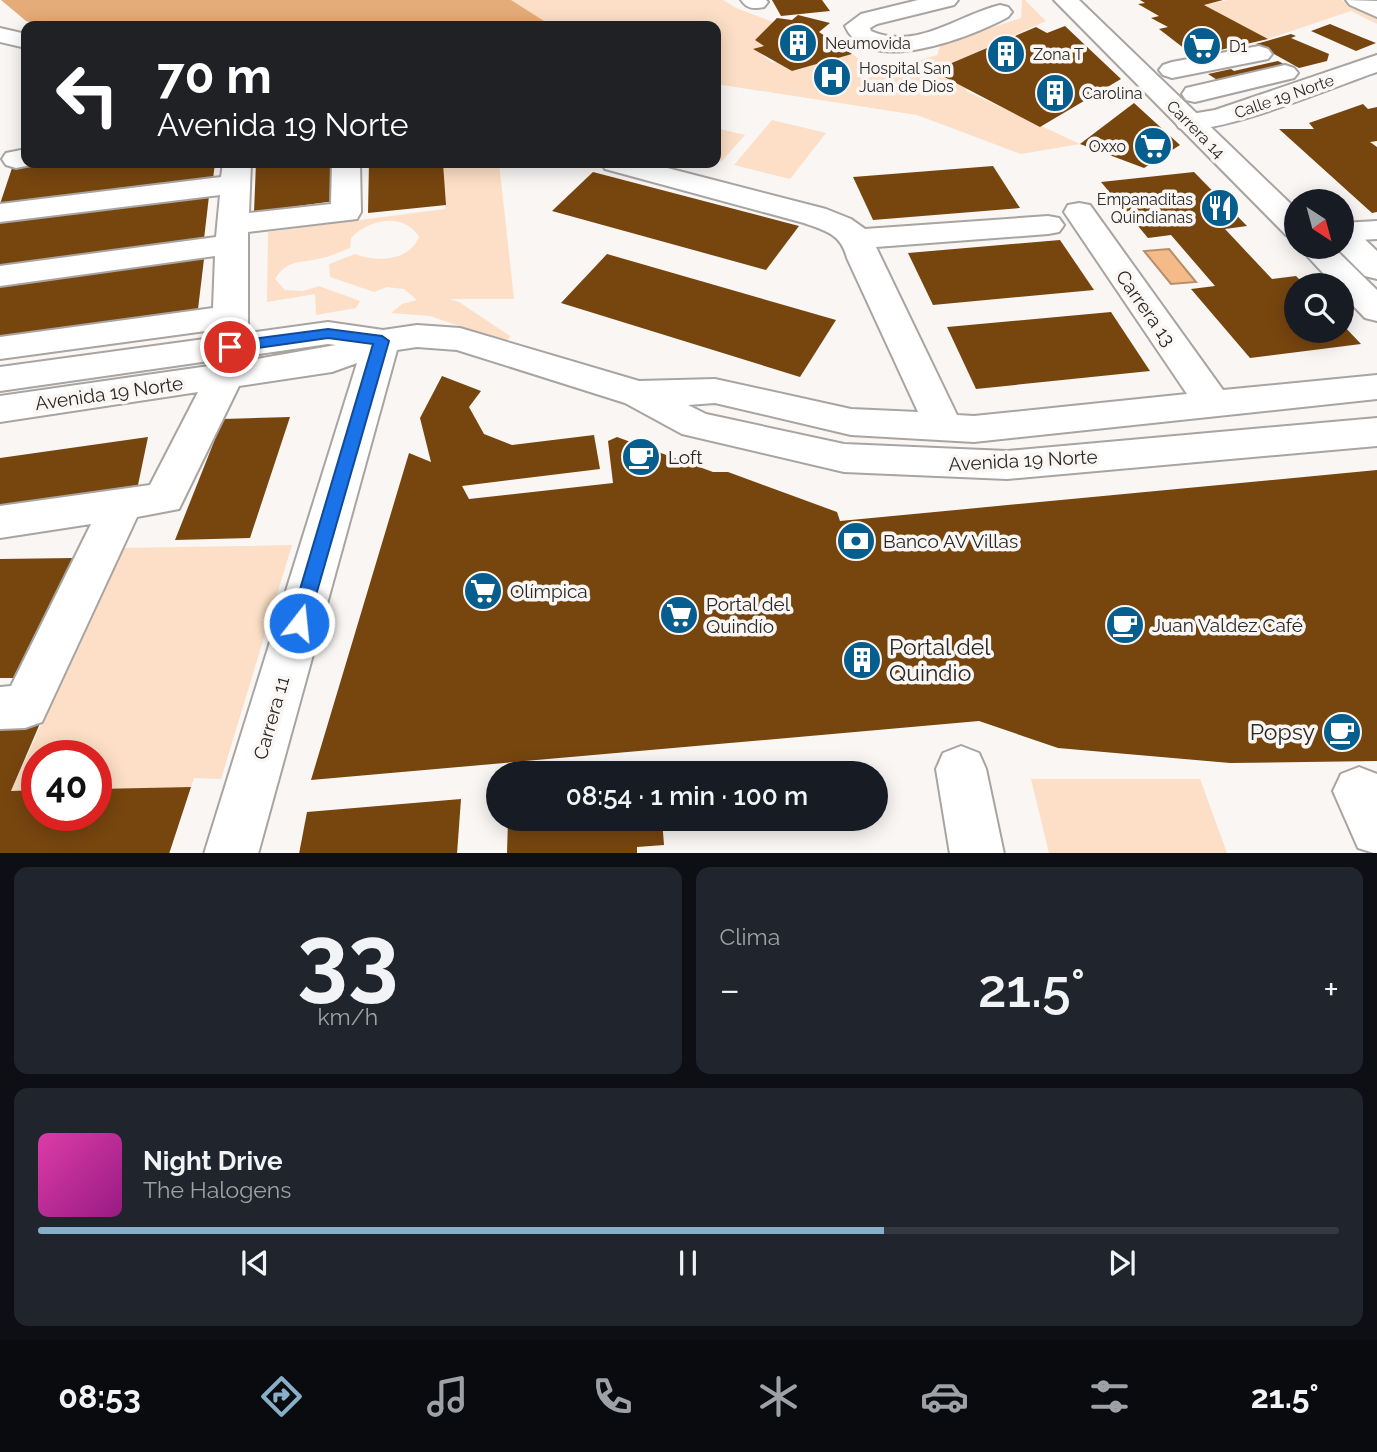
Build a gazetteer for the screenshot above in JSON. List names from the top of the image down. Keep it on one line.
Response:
{"streets":{"street":["Calle 19 Norte","Carrera 14","Carrera 13","Avenida 19 Norte","Carrera 11"]},"crossings":[["Calle 19 Norte","Carrera 14"],["Carrera 13","Avenida 19 Norte"],["Avenida 19 Norte","Carrera 11"]],"places":{"building":["Neumovida","Zona T","Carolina","Portal del Quindio"],"supermarket":["D1","Oxxo","Olímpica","Portal del Quindío"],"hospital":["Hospital San Juan de Dios"],"restaurant":["Empanaditas Quindianas"],"cafe":["Loft","Juan Valdez Café","Popsy"],"bank":["Banco AV Villas"]},"north":"bottom right","page":{"turn":["70 m","Avenida 19 Norte"],"limit":"40","trip":"08:54 · 1 min · 100 m","tile":[["33","km/h"],"Clima"],"heat":["−","21.5°","+"],"song":["Night Drive","The Halogens"],"tabs":["08:53","21.5°"]}}
